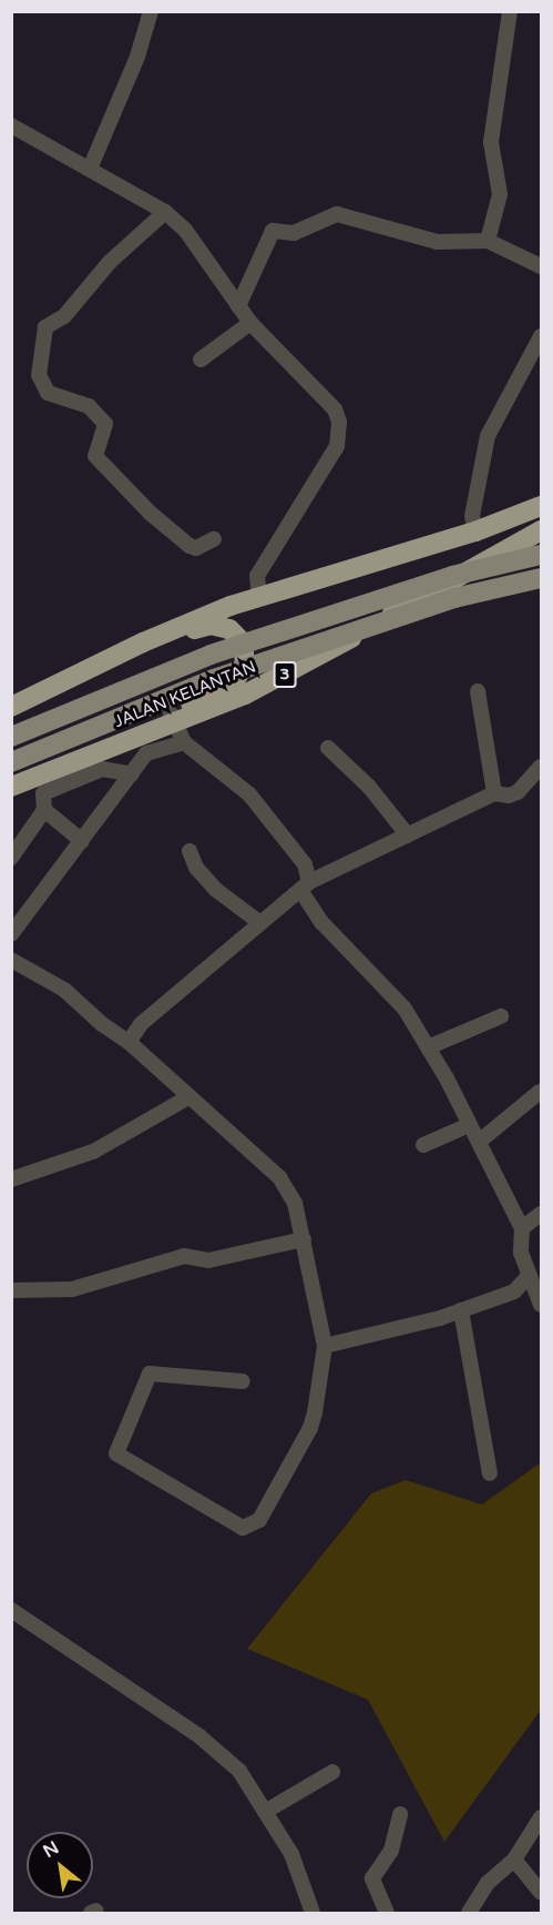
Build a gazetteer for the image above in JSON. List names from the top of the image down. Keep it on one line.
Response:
{"streets":{"highway":["3","JALAN KELANTAN"]},"north":"top left"}
